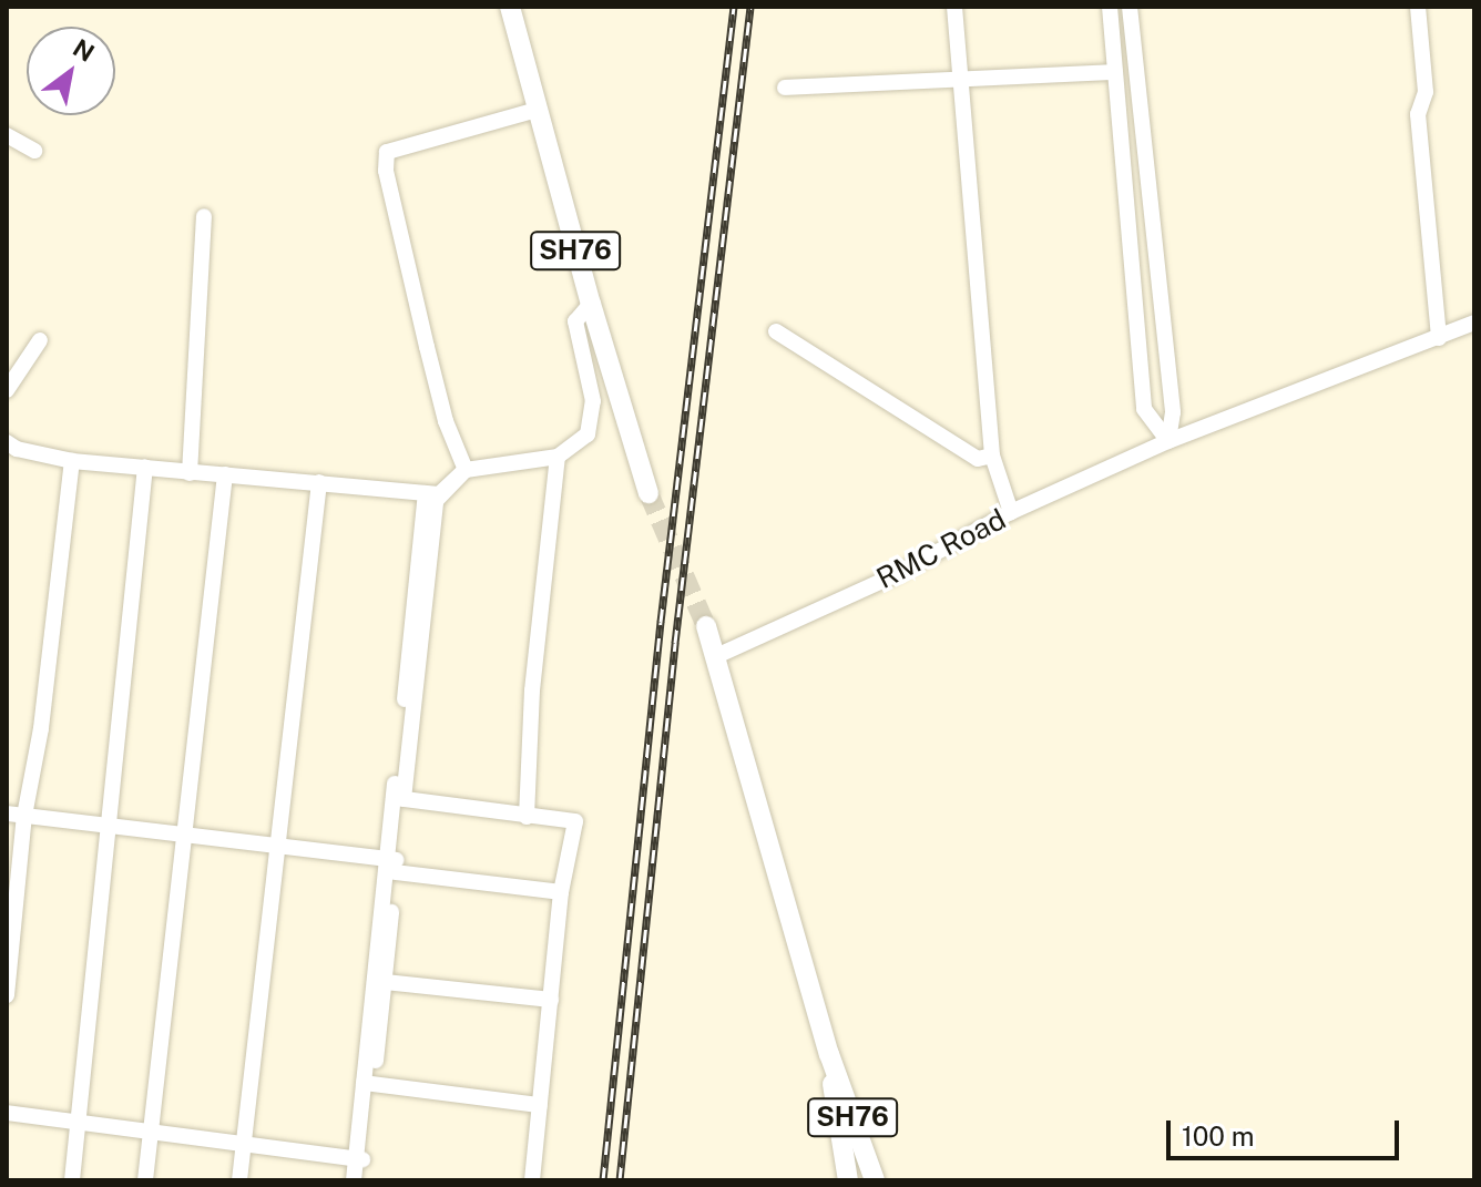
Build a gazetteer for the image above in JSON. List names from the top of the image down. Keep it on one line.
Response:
{"streets":{"main road":["SH76"],"street":["RMC Road"]},"crossings":[["SH76","RMC Road"]],"scale_bar":"100 m","north":"top right"}
